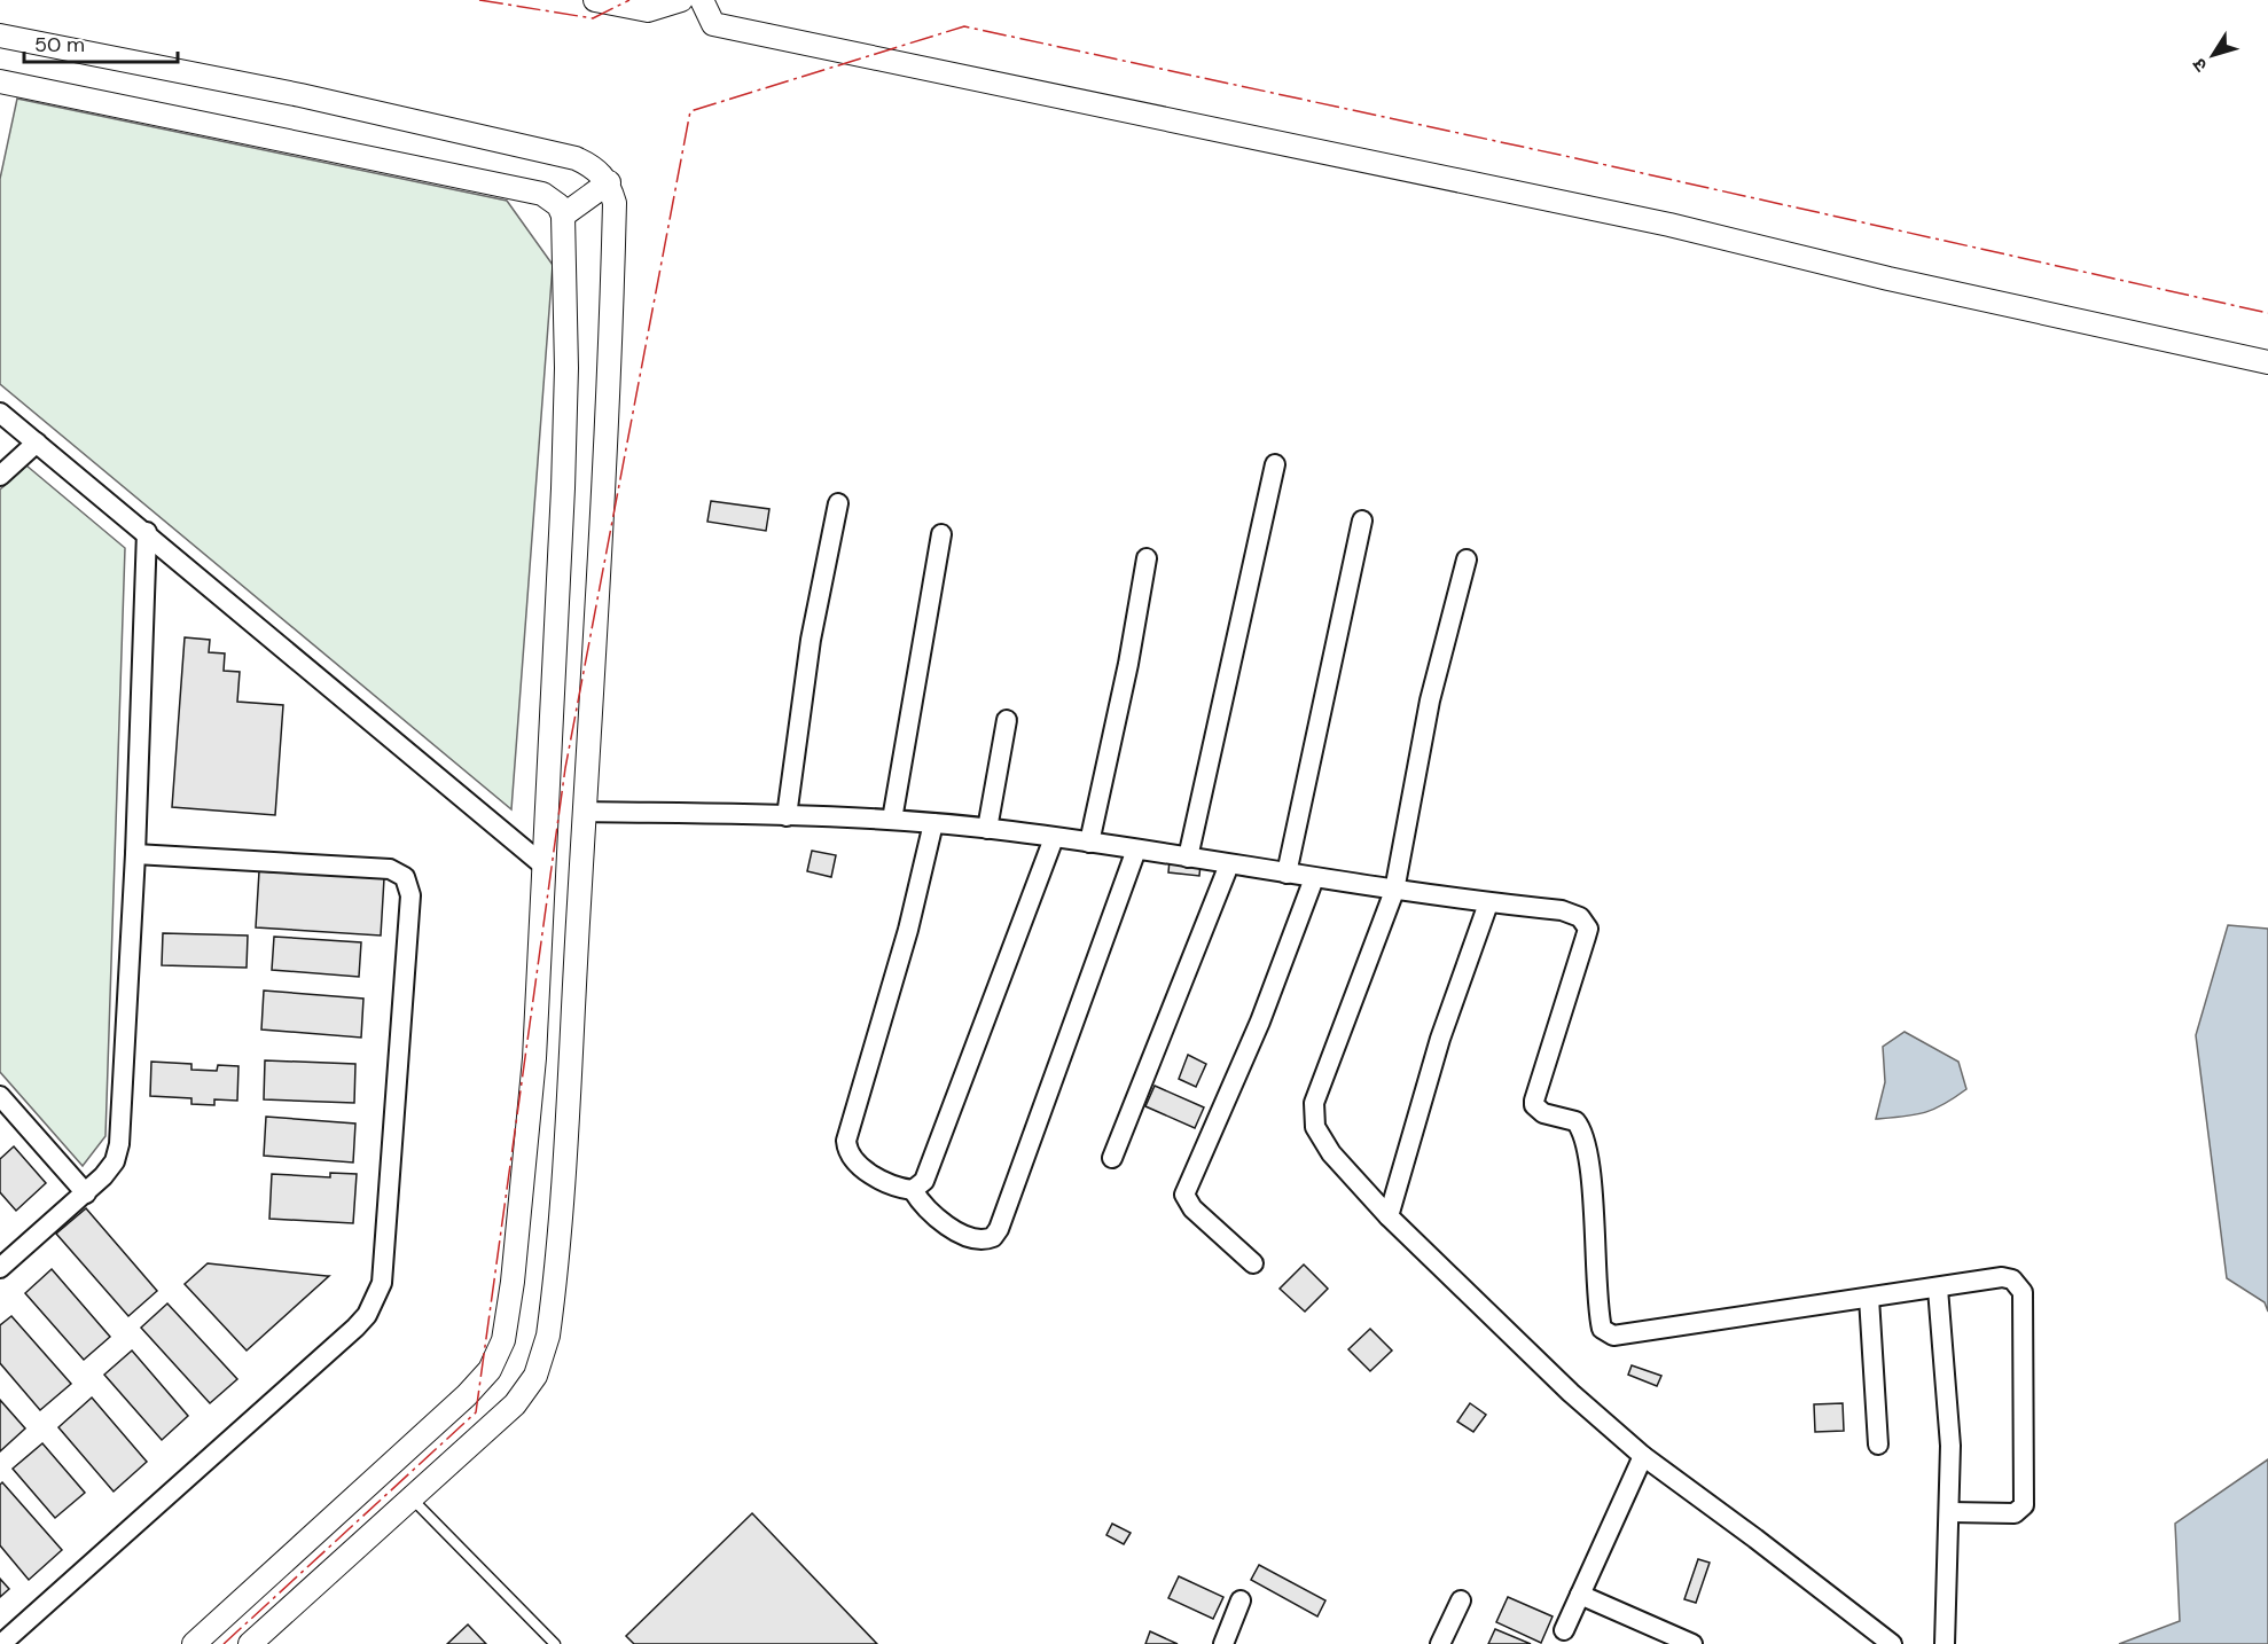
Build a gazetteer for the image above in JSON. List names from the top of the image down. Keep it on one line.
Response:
{"scale_bar":"50 m","north":"bottom left"}
